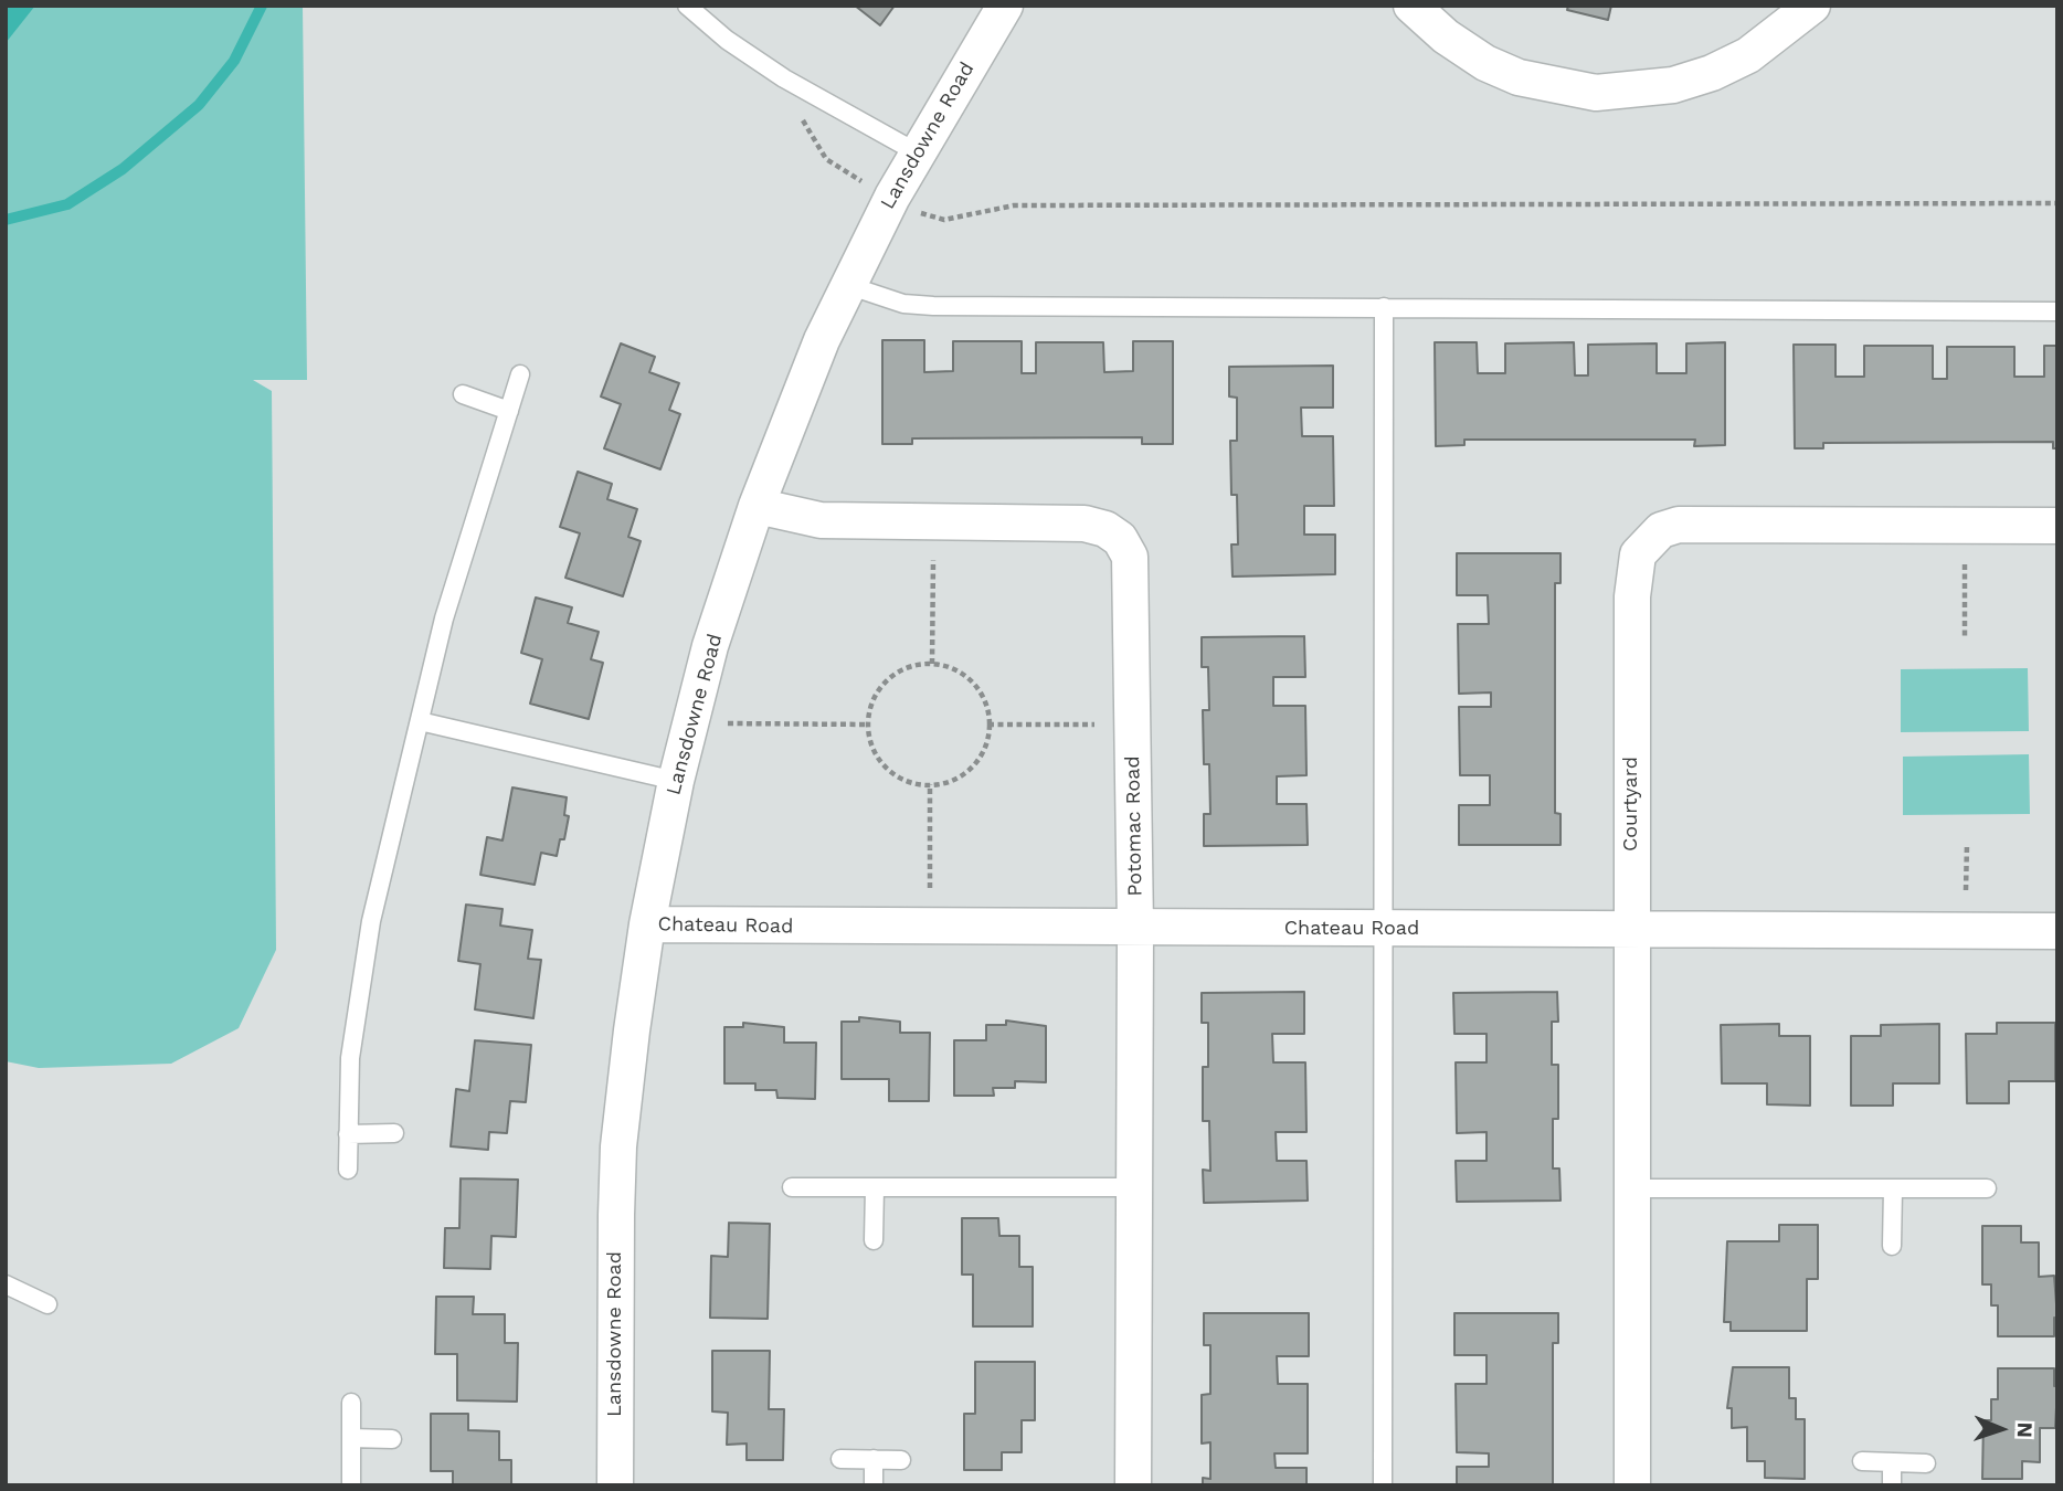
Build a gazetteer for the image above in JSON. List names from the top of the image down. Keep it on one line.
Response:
{"streets":{"street":["Lansdowne Road","Courtyard","Potomac Road","Chateau Road"]},"crossings":[["Lansdowne Road","Potomac Road"],["Lansdowne Road","Chateau Road"],["Courtyard","Chateau Road"],["Potomac Road","Chateau Road"]],"north":"right"}
